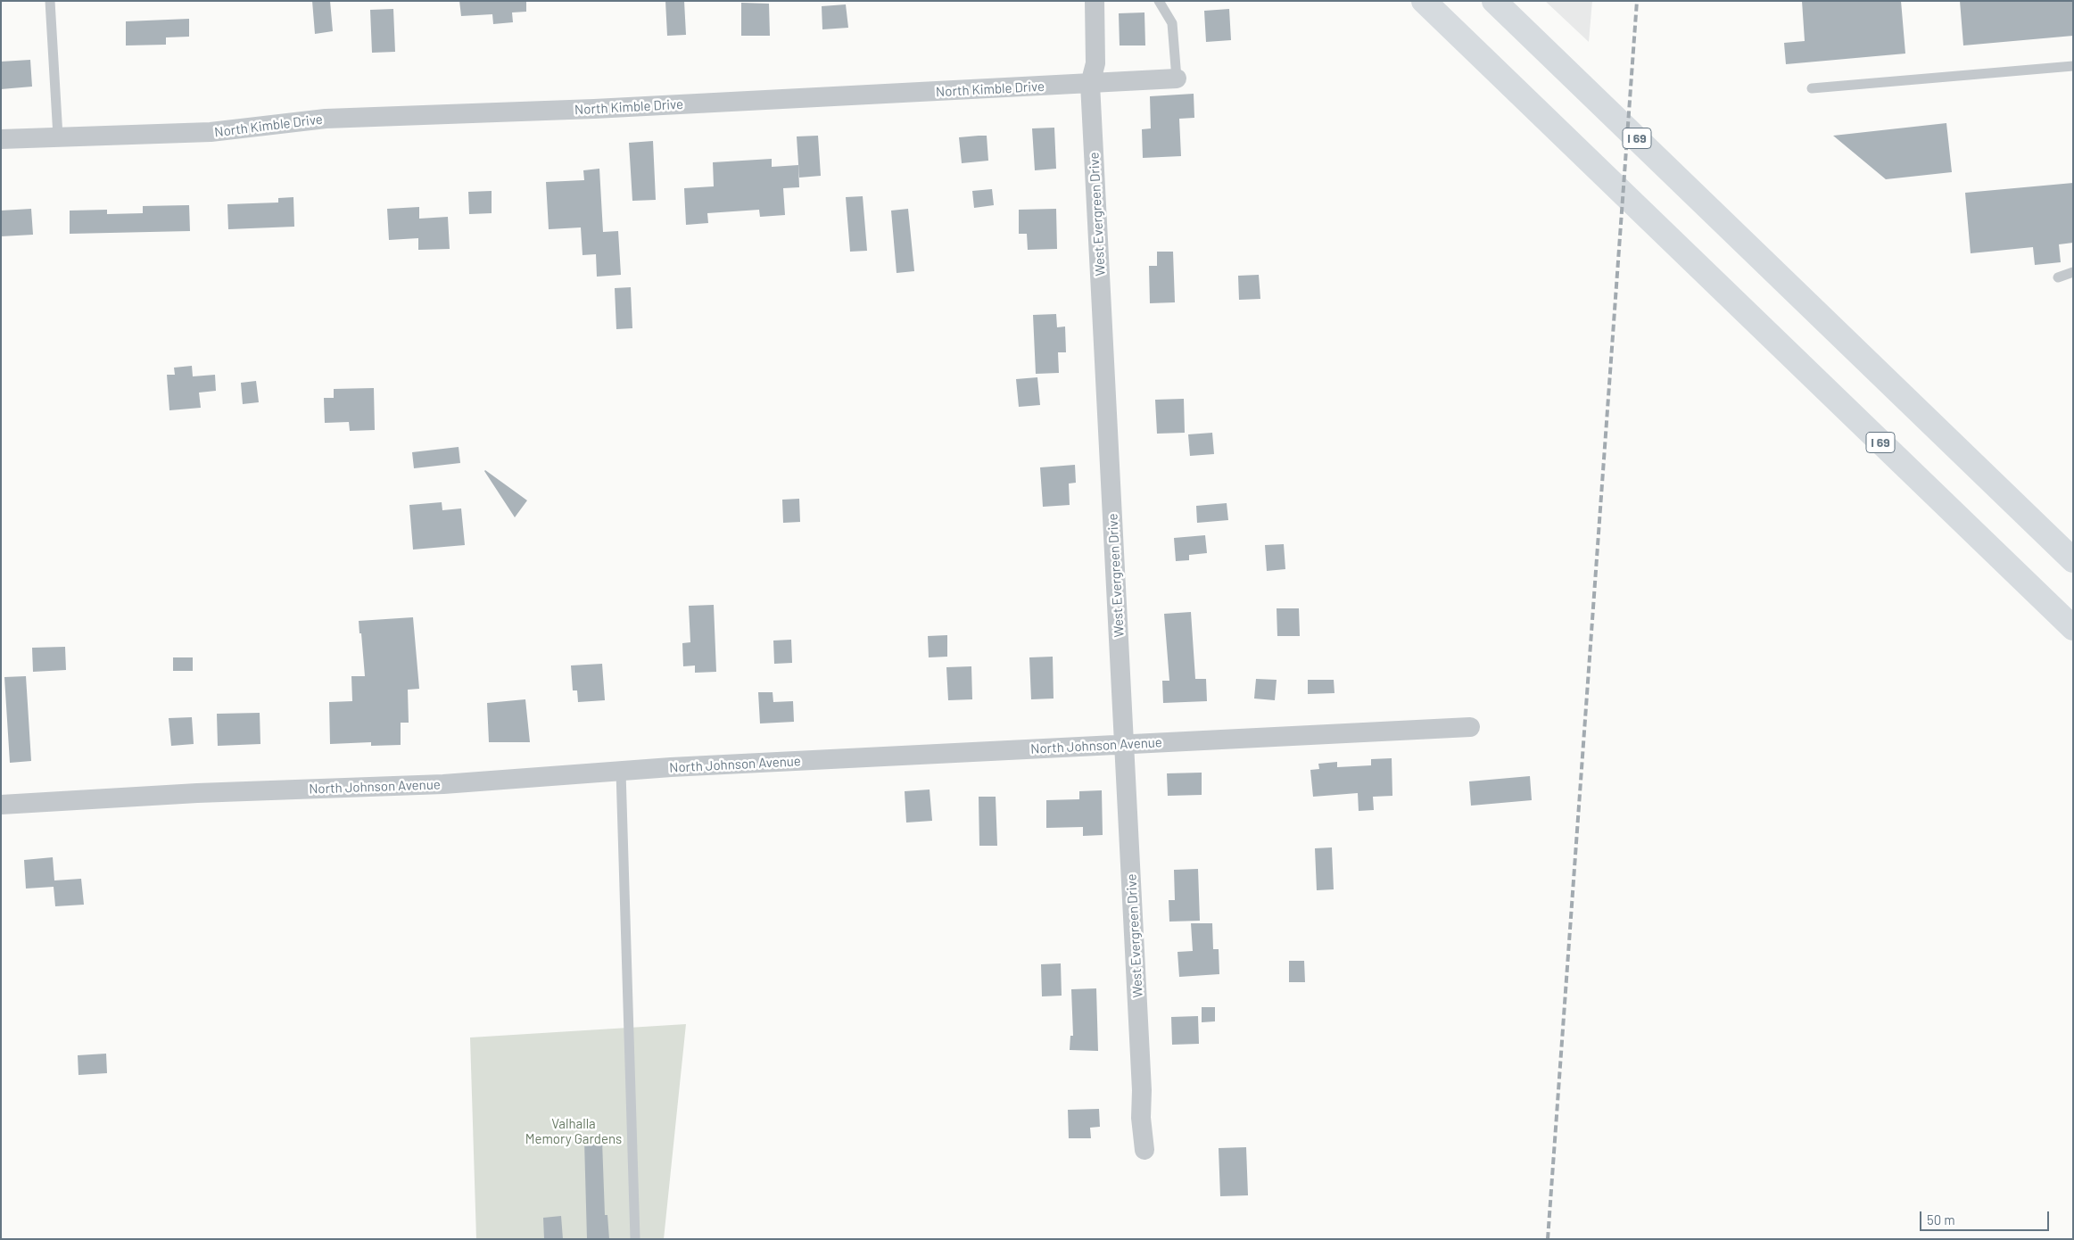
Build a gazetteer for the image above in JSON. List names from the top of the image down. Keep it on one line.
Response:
{"streets":{"highway":["I 69"],"street":["North Kimble Drive","West Evergreen Drive","North Johnson Avenue"]},"crossings":[["North Kimble Drive","West Evergreen Drive"],["West Evergreen Drive","North Johnson Avenue"]],"parks":["Valhalla Memory Gardens"],"scale_bar":"50 m"}
